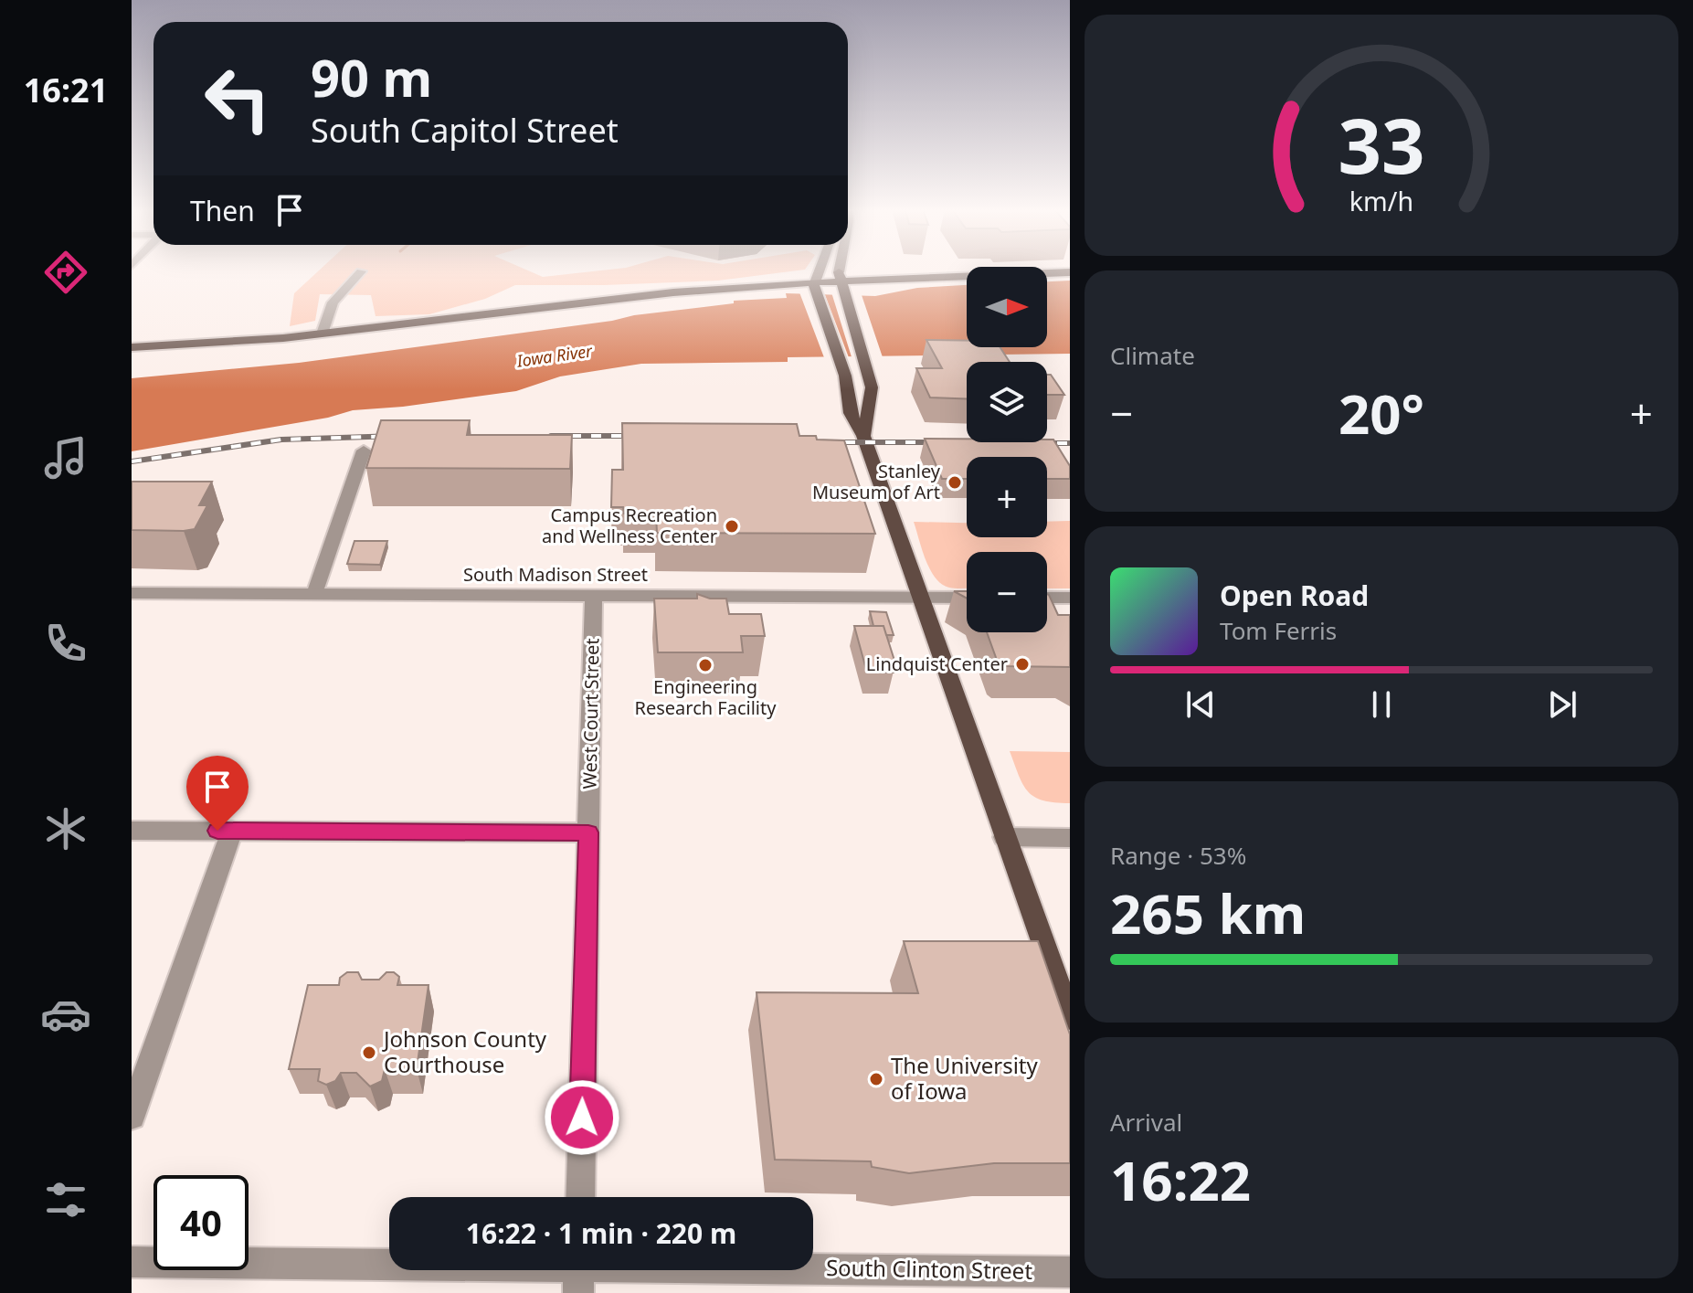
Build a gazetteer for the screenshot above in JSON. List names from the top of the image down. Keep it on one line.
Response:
{"streets":{"street":["South Madison Street","West Court Street","South Clinton Street"]},"crossings":[["South Madison Street","West Court Street"]],"water":["Iowa River"],"places":["Stanley Museum of Art","Campus Recreation and Wellness Center","Lindquist Center","Engineering Research Facility","Johnson County Courthouse","The University of Iowa"],"north":"right","page":{"tabs":"16:21","turn":["90 m","South Capitol Street"],"then":"Then","map_buttons":["+","−"],"tile":["Climate",["Range · 53%","265 km"],["Arrival","16:22"]],"heat":["−","20°","+"],"song":["Open Road","Tom Ferris"],"limit":"40","trip":"16:22 · 1 min · 220 m","gauge":["33","km/h"]}}
